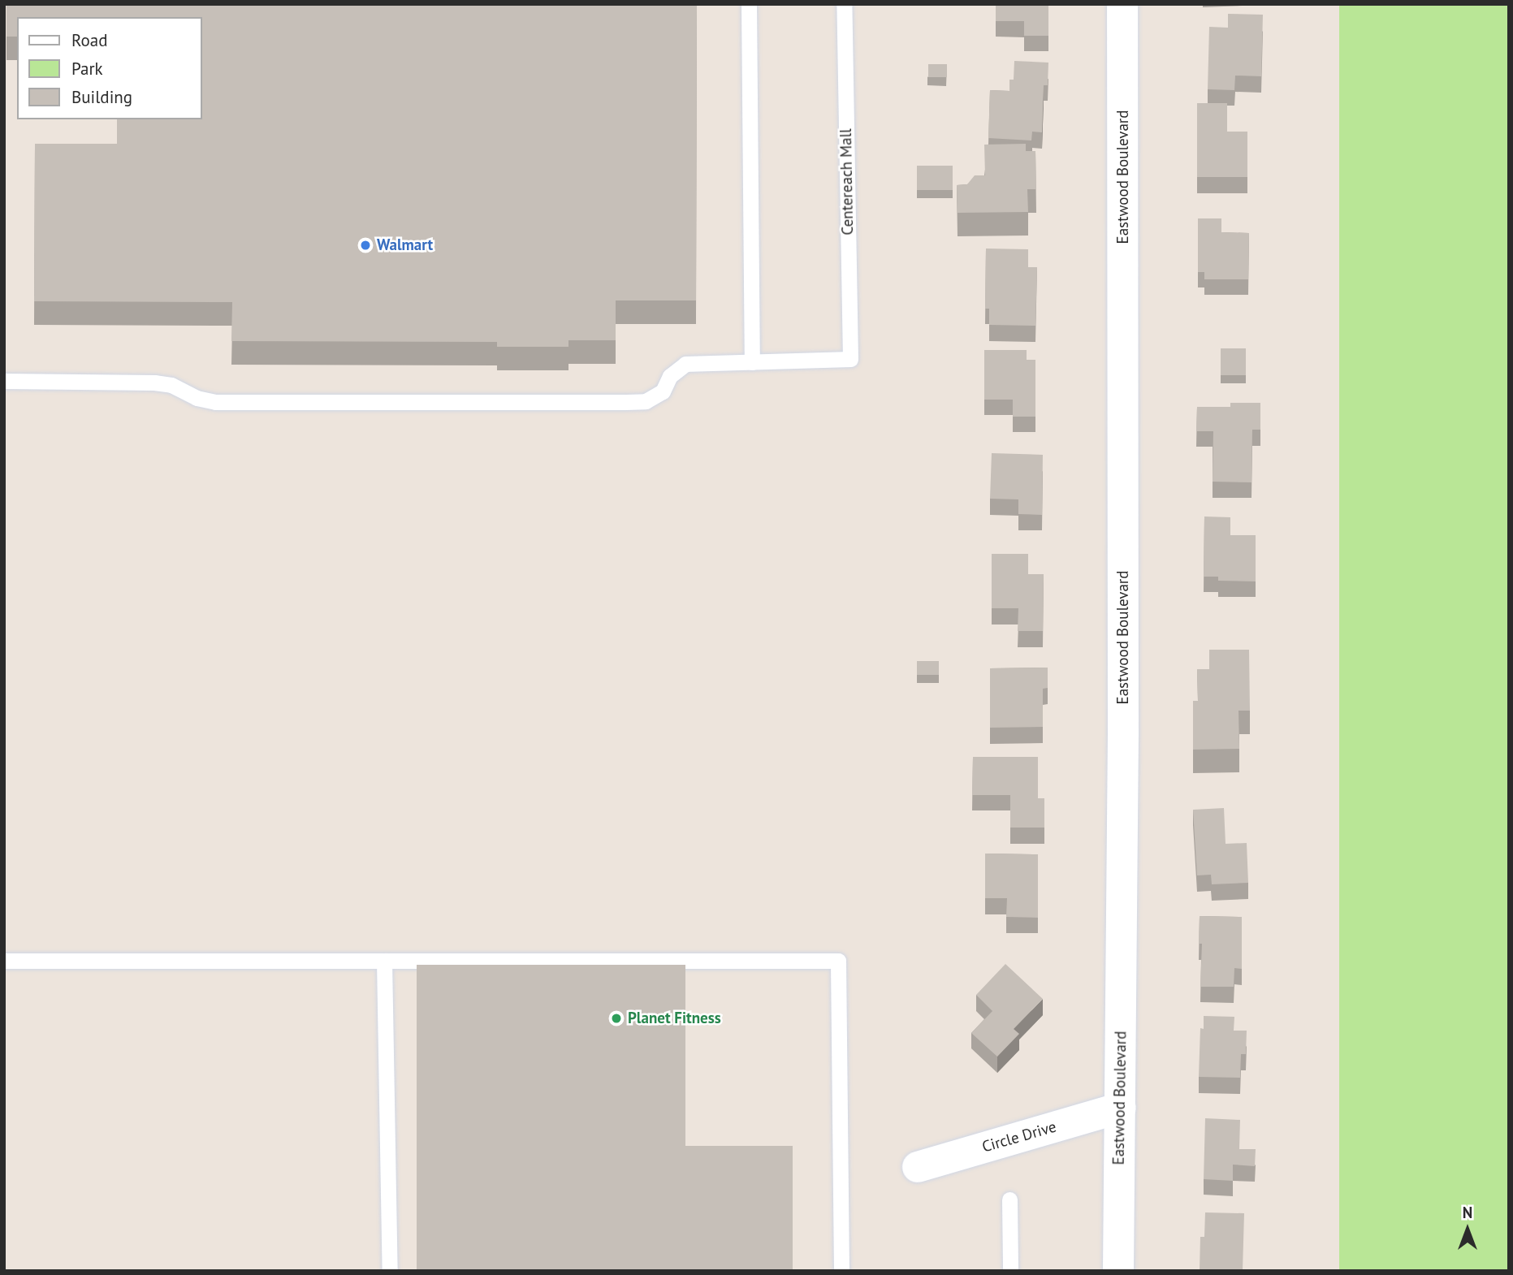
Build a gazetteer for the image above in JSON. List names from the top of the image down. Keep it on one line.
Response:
{"streets":{"street":["Eastwood Boulevard","Circle Drive"],"lane":["Centereach Mall"]},"crossings":[["Eastwood Boulevard","Circle Drive"]],"places":["Walmart","Planet Fitness"],"legend":["Road","Park","Building"],"north":"top"}
